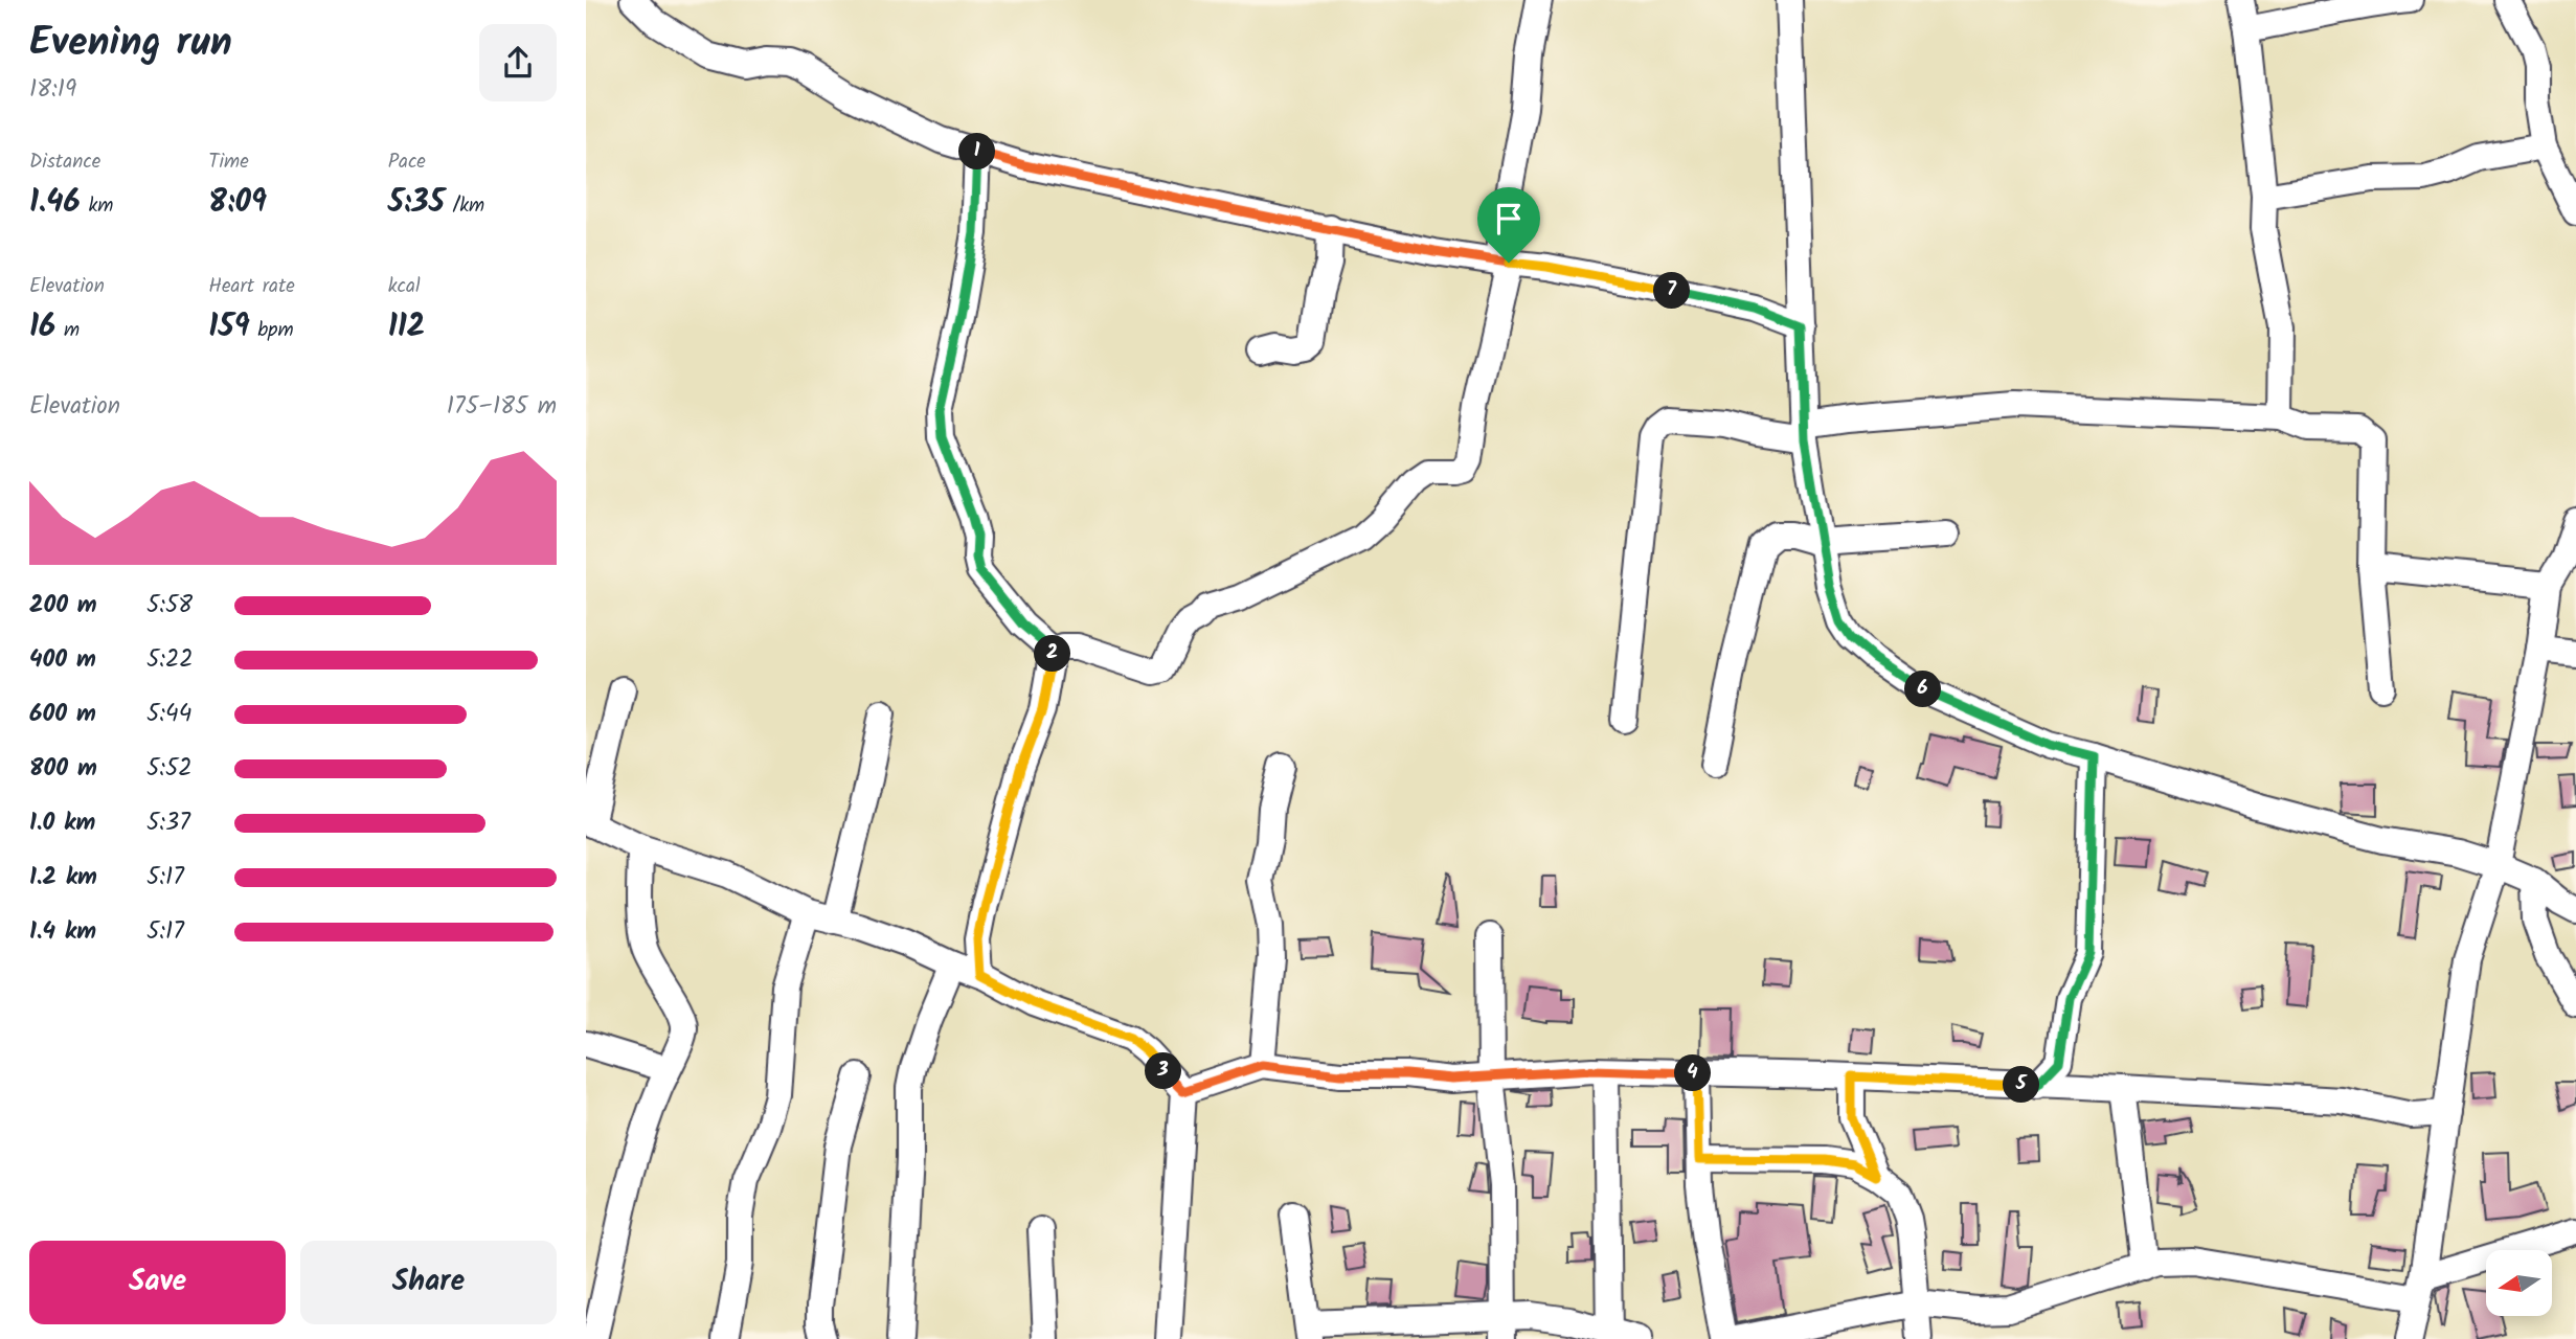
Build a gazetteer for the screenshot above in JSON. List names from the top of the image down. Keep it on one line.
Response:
{"north":"left","page":{"heading":["Evening run","18:19"],"stats":[["Distance","1.46 km"],["Time","8:09"],["Pace","5:35 /km"],["Elevation","16 m"],["Heart rate","159 bpm"],["kcal","112"]],"pins":["1","7","2","6","3","4","5"],"chart":["Elevation","175–185 m"],"list":[{"name":"200 m","note":"5:58"},{"name":"400 m","note":"5:22"},{"name":"600 m","note":"5:44"},{"name":"800 m","note":"5:52"},{"name":"1.0 km","note":"5:37"},{"name":"1.2 km","note":"5:17"},{"name":"1.4 km","note":"5:17"}],"buttons":["Save","Share"]}}
